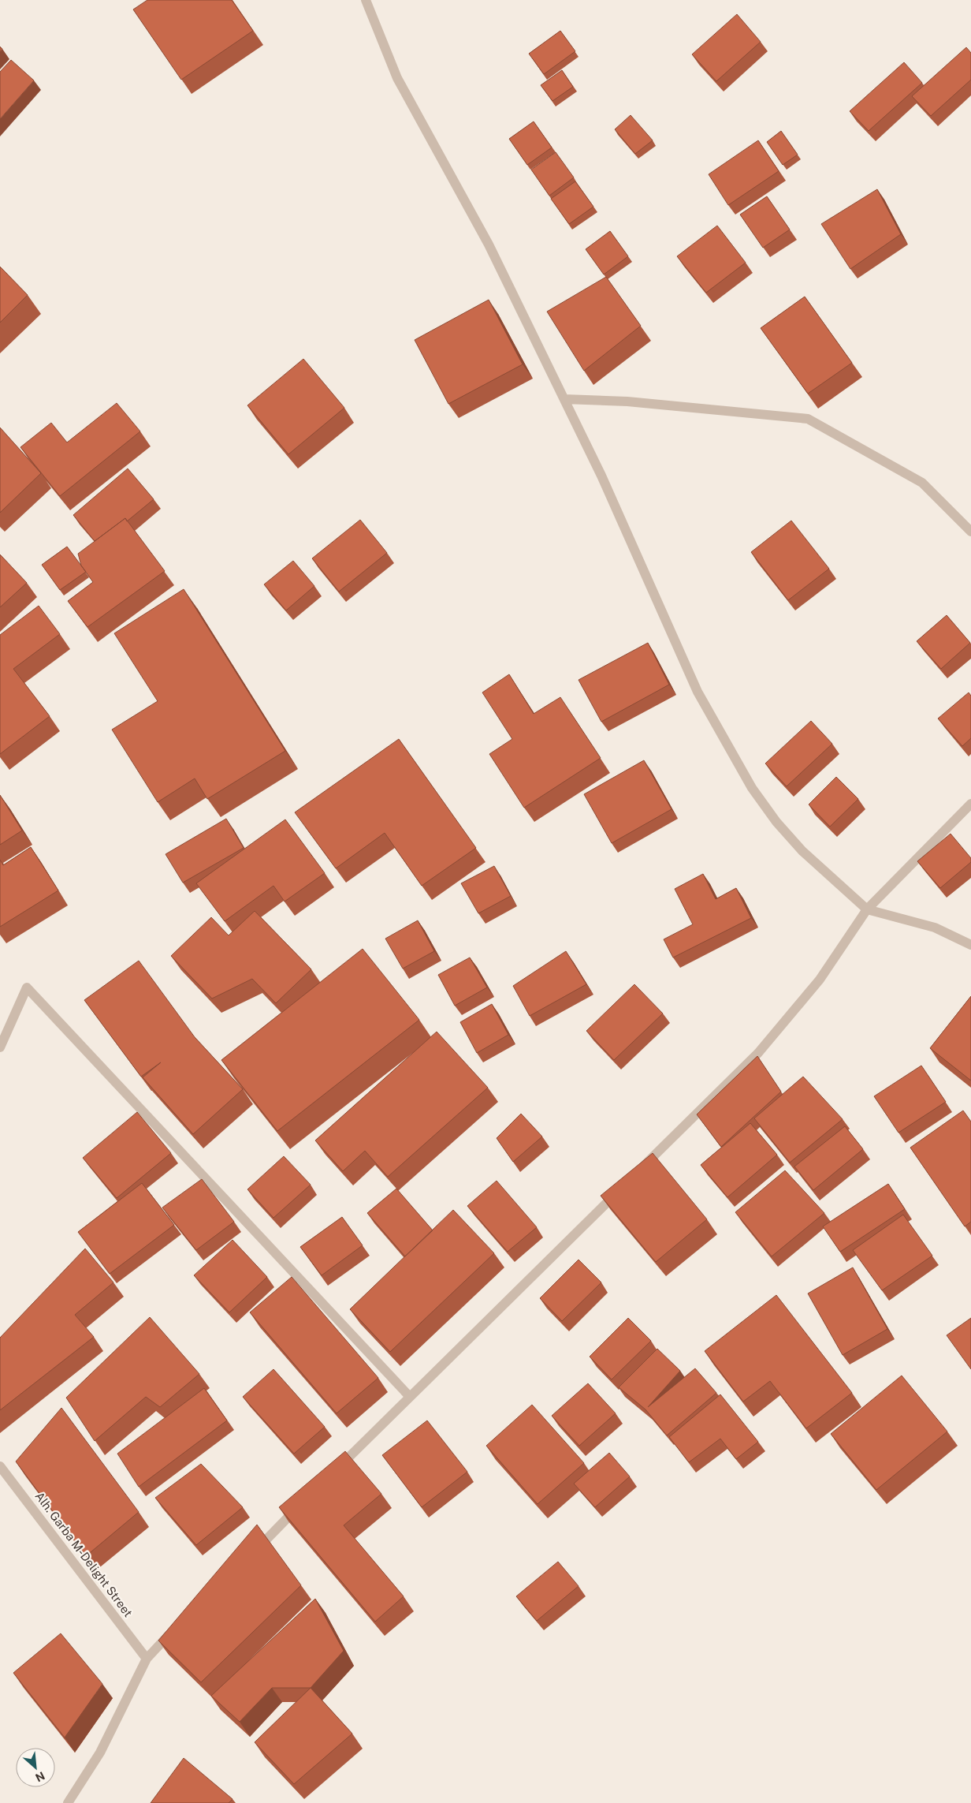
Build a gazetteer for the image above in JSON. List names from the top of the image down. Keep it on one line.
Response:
{"streets":{"street":["Alh. Garba M-Delight Street"]},"north":"bottom right"}
